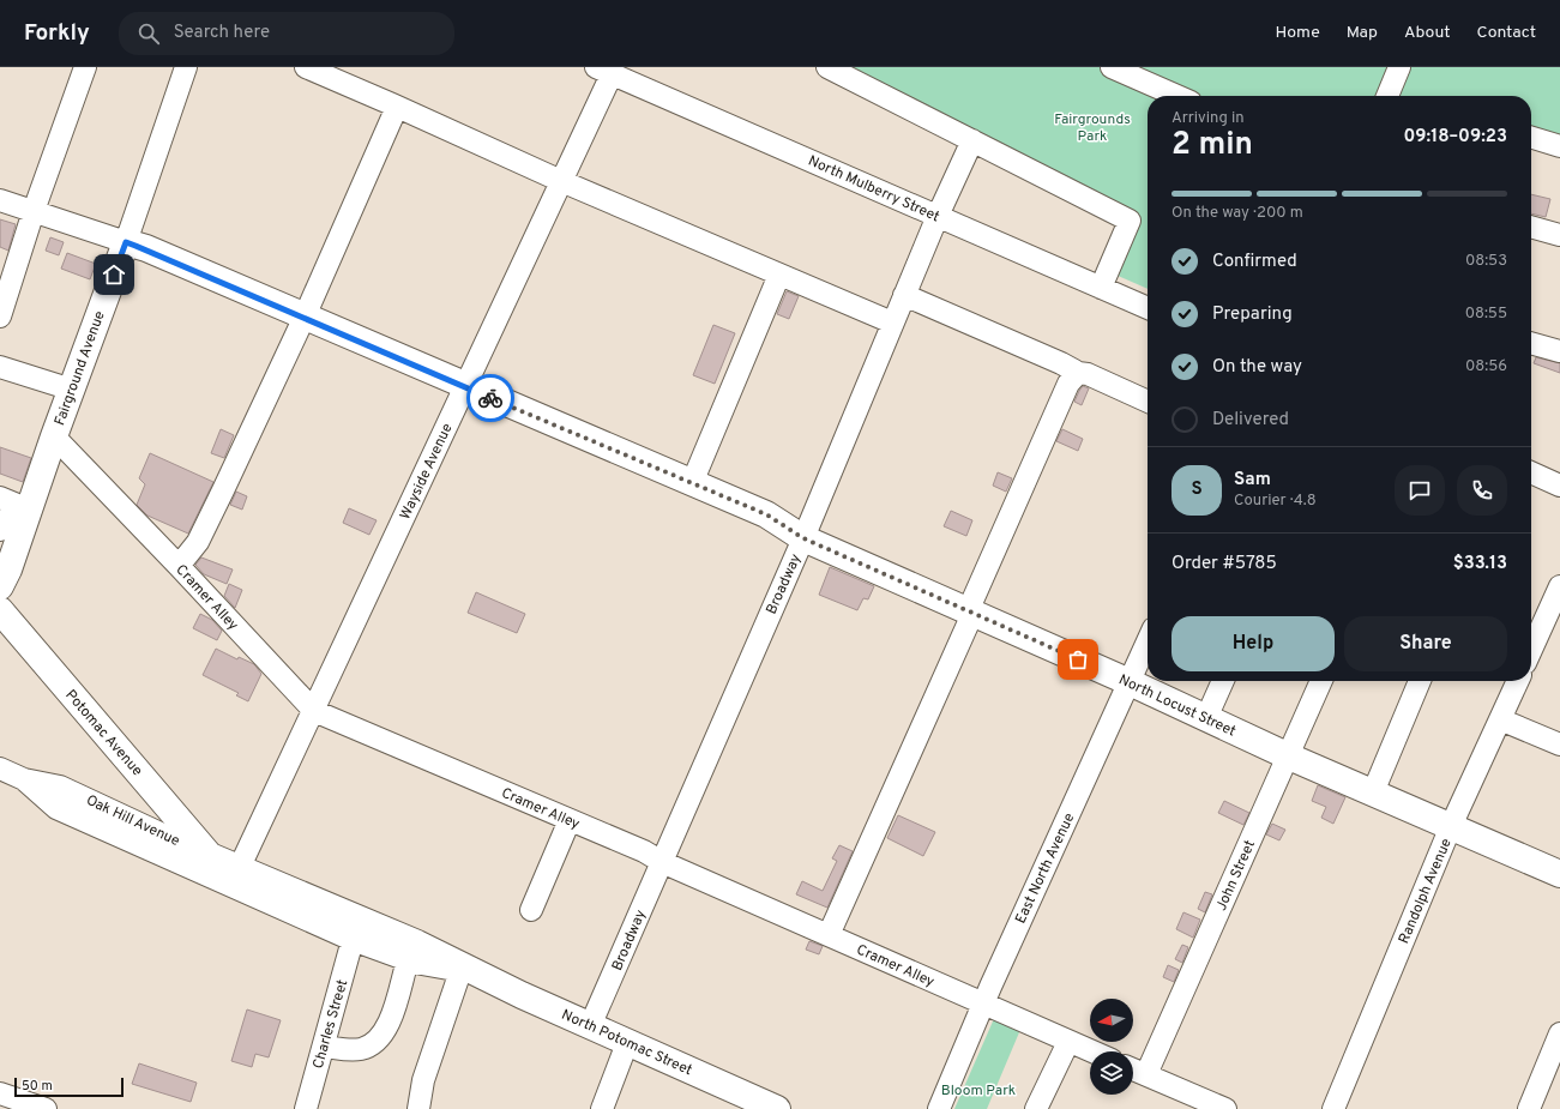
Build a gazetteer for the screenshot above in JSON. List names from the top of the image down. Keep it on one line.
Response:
{"streets":{"main road":["Fairground Avenue","North Locust Street","Potomac Avenue","Oak Hill Avenue","North Potomac Street"],"street":["North Mulberry Street","Wayside Avenue","Broadway","Cramer Alley","East North Avenue","John Street","Randolph Avenue","Charles Street"]},"crossings":[["North Mulberry Street","Wayside Avenue"],["North Mulberry Street","Broadway"],["Fairground Avenue","Cramer Alley"],["Fairground Avenue","North Locust Street"],["Wayside Avenue","Cramer Alley"],["Wayside Avenue","North Locust Street"],["Wayside Avenue","Oak Hill Avenue"],["Wayside Avenue","North Potomac Street"],["Broadway","Cramer Alley"],["Broadway","North Locust Street"],["Broadway","North Potomac Street"],["Cramer Alley","East North Avenue"],["North Locust Street","East North Avenue"],["North Locust Street","John Street"],["North Locust Street","Randolph Avenue"],["Potomac Avenue","Oak Hill Avenue"],["Oak Hill Avenue","North Potomac Street"],["Charles Street","North Potomac Street"]],"parks":["Fairgrounds Park","Bloom Park"],"scale_bar":"50 m","north":"left","page":{"header":"Forkly","search":"Search here","nav":["Home","Map","About","Contact"],"heading":["2 min","Arriving in","09:18–09:23"],"panel":["Sam","Courier · 4.8","Order #5785","$33.13"],"bar":"On the way · 200 m","list":[["Confirmed","08:53"],["Preparing","08:55"],["On the way","08:56"],"Delivered"],"round":"S","buttons":["Help","Share"],"scale":"50 m"}}
